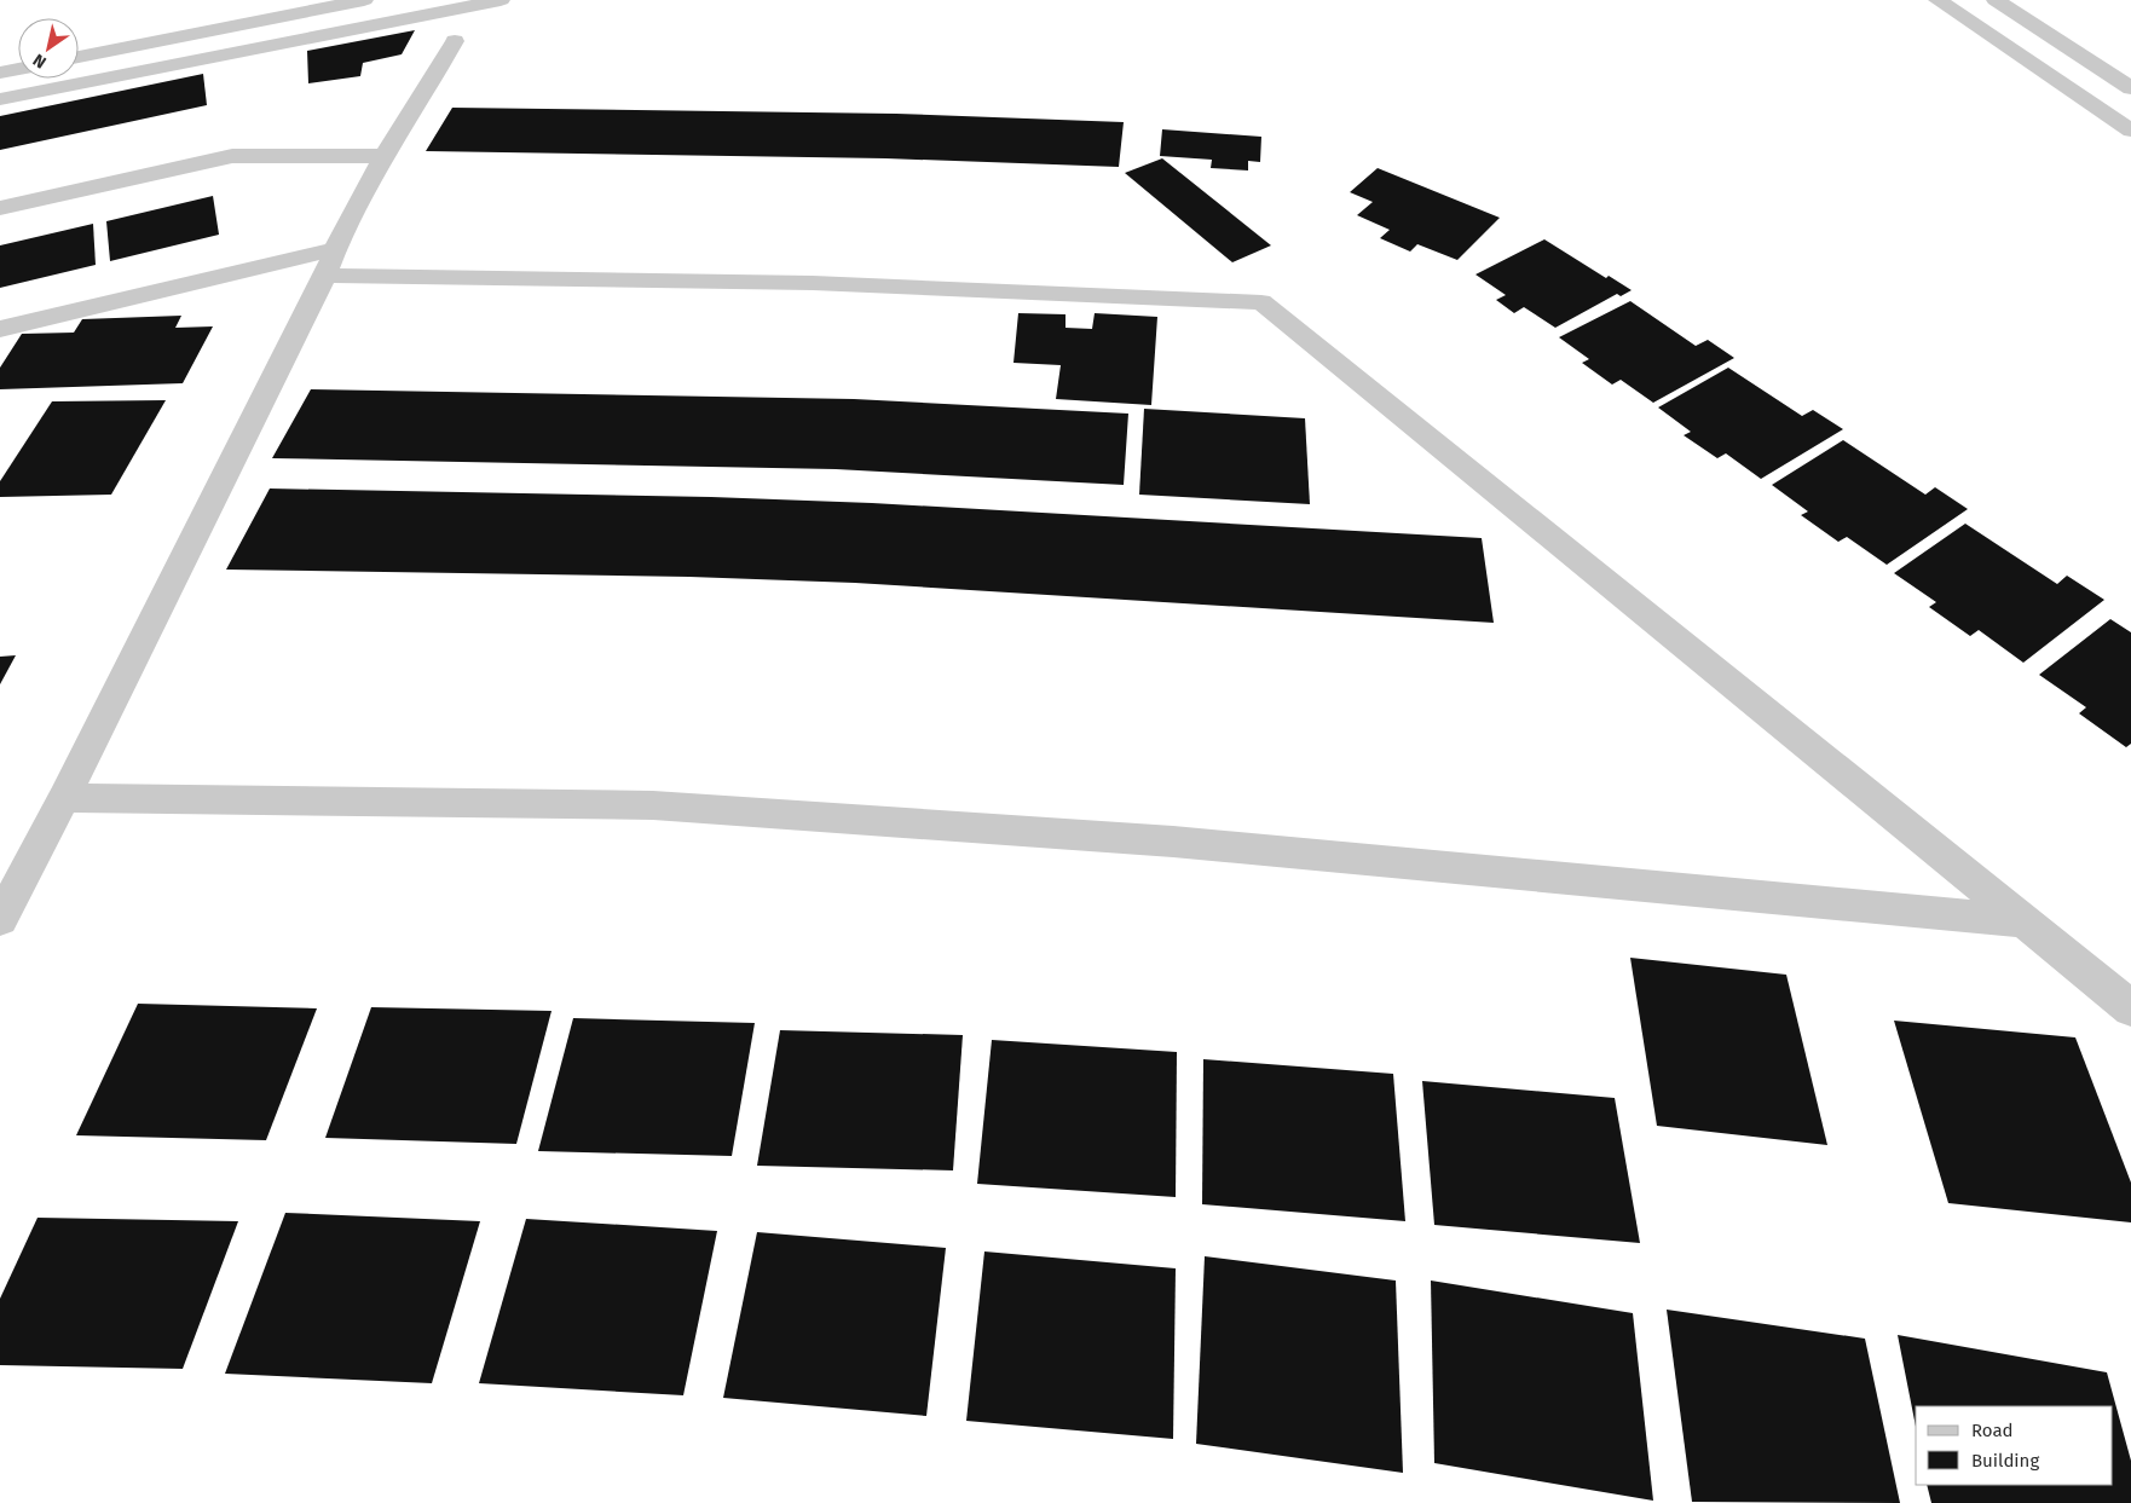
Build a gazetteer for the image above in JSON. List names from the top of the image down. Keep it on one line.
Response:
{"legend":["Road","Building"],"north":"bottom left"}
